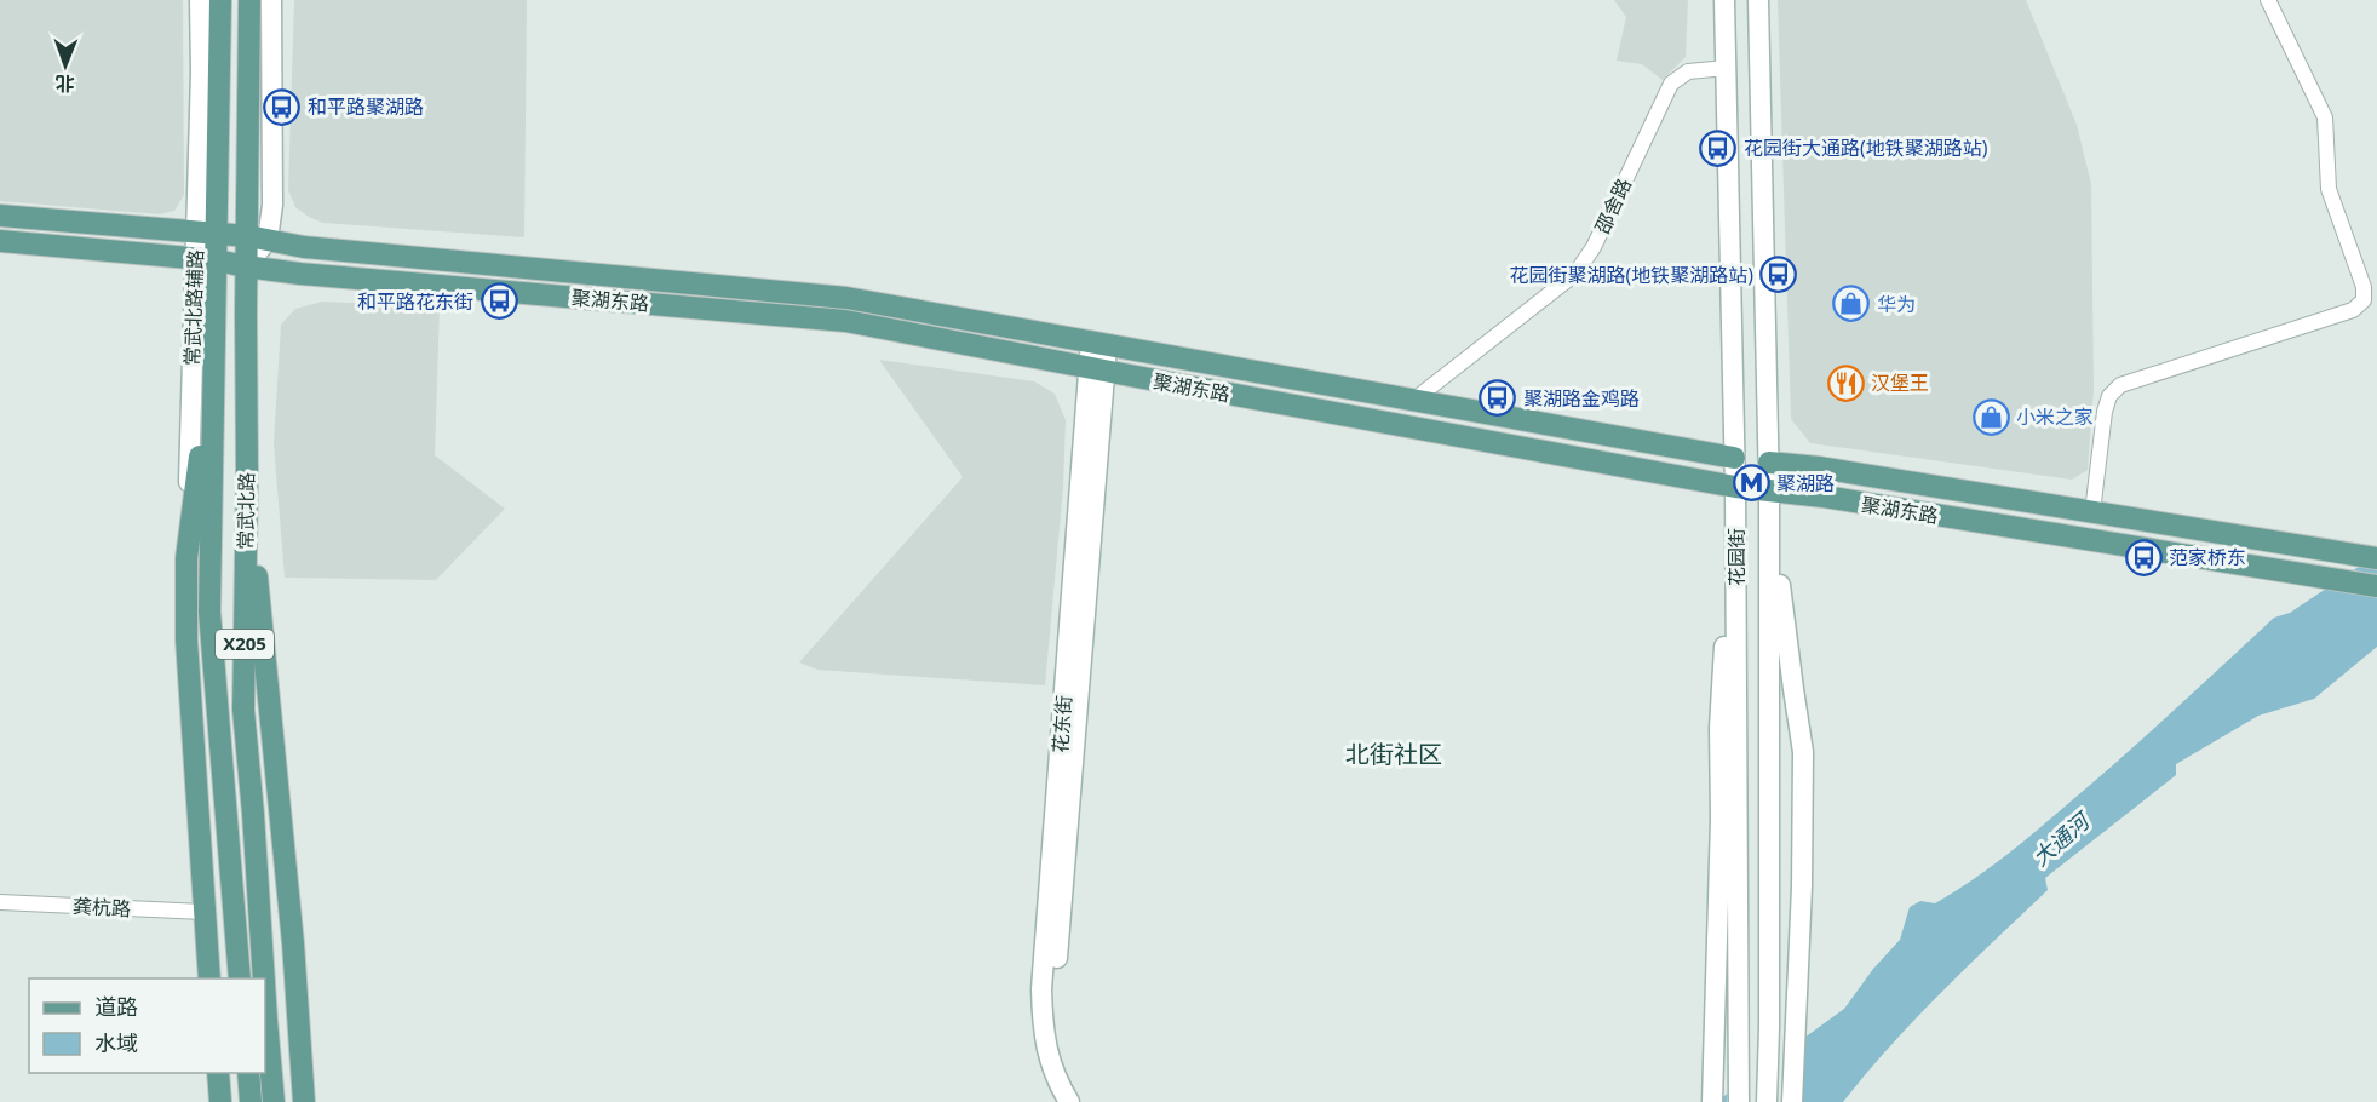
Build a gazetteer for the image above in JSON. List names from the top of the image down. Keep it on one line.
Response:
{"streets":{"main road":["聚湖东路","常武北路辅路","常武北路","花园街","X205","花东街"],"street":["邵舍路","龚杭路"]},"crossings":[["邵舍路","聚湖东路"],["邵舍路","花园街"],["聚湖东路","常武北路辅路"],["聚湖东路","常武北路"],["聚湖东路","花园街"],["聚湖东路","花东街"],["常武北路辅路","常武北路"]],"districts":["北街社区"],"water":["大通河"],"places":{"bus stop":["和平路聚湖路","花园街大通路(地铁聚湖路站)","花园街聚湖路(地铁聚湖路站)","和平路花东街","聚湖路金鸡路","范家桥东"],"shop":["华为","小米之家"],"restaurant":["汉堡王"],"metro station":["聚湖路"]},"legend":["道路","水域"],"north":"bottom"}
